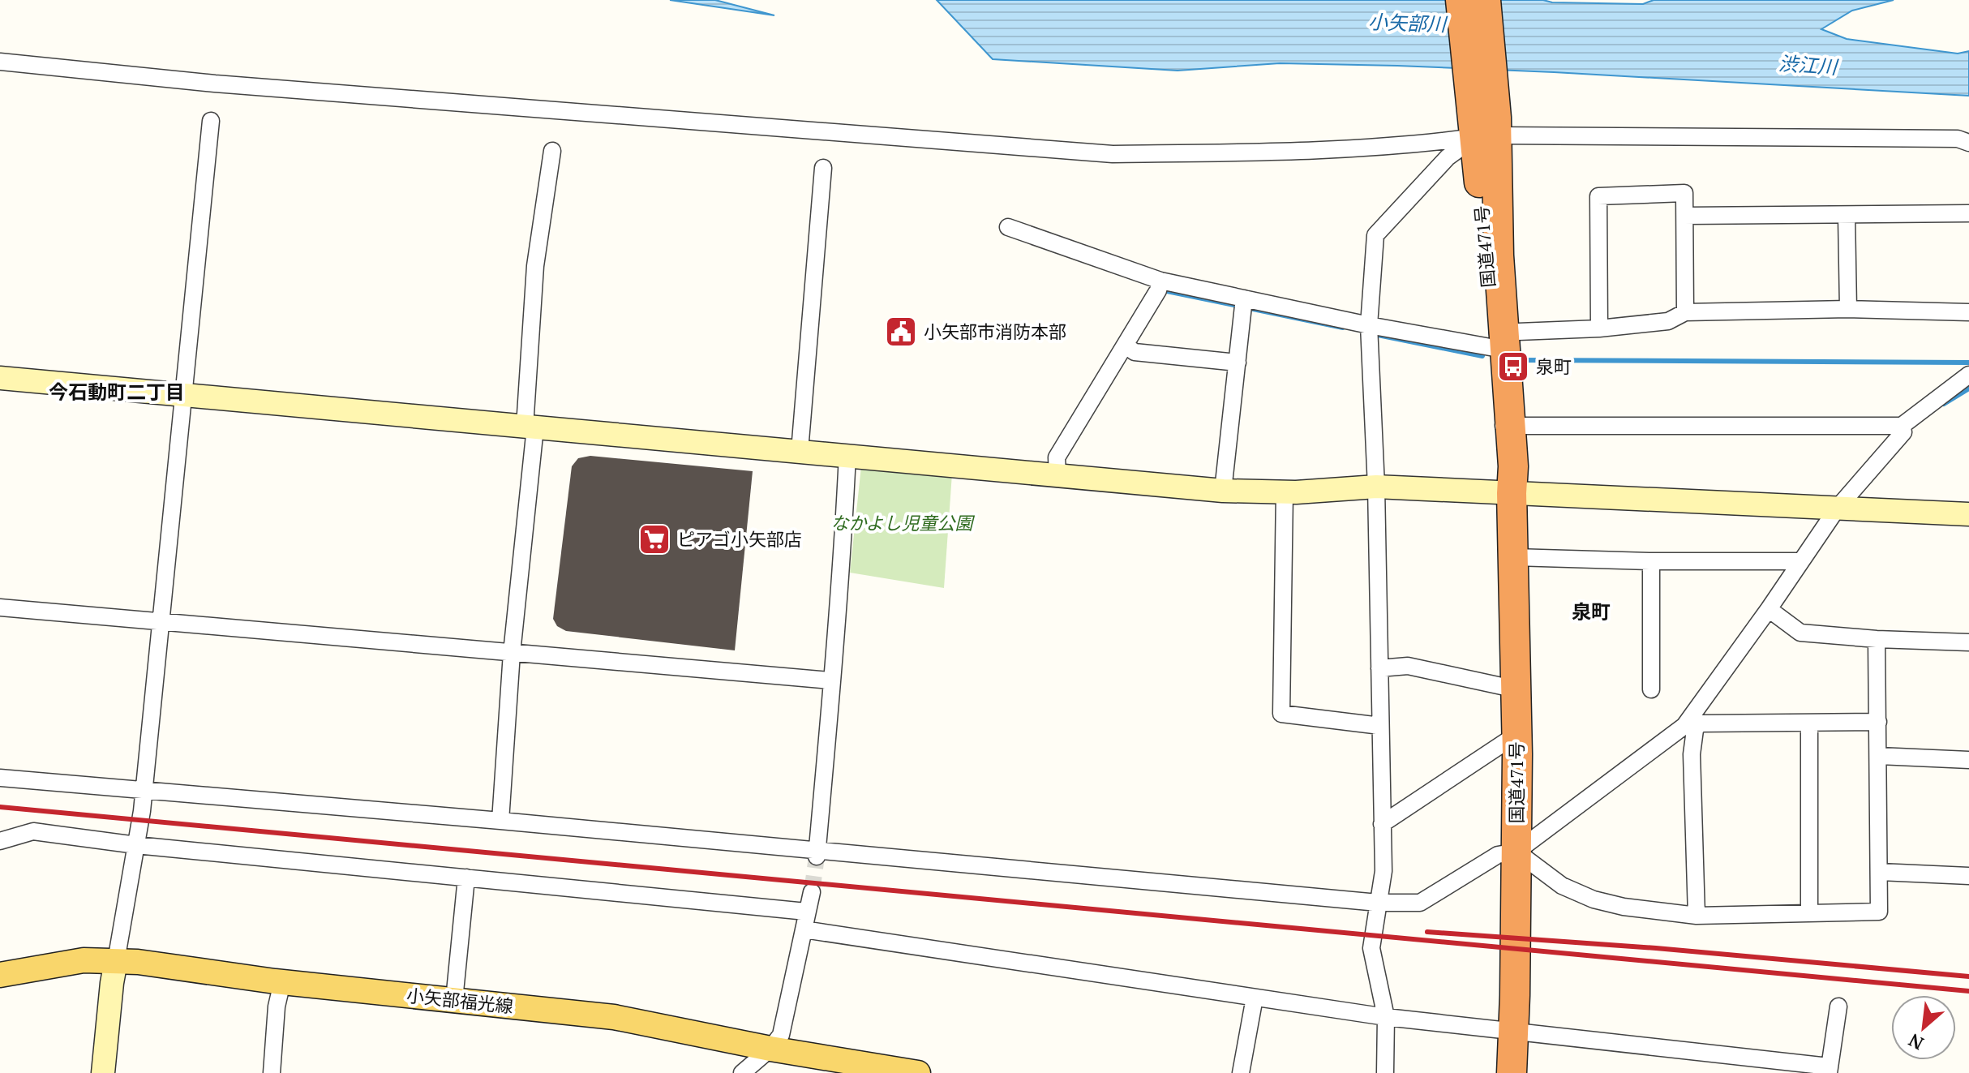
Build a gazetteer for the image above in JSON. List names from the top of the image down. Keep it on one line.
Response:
{"streets":{"highway":["国道471号"],"main road":["小矢部福光線"]},"districts":["今石動町二丁目","泉町"],"water":["小矢部川","渋江川"],"parks":["なかよし児童公園"],"places":{"public building":["小矢部市消防本部"],"bus stop":["泉町"],"supermarket":["ピアゴ小矢部店"]},"north":"bottom left"}
